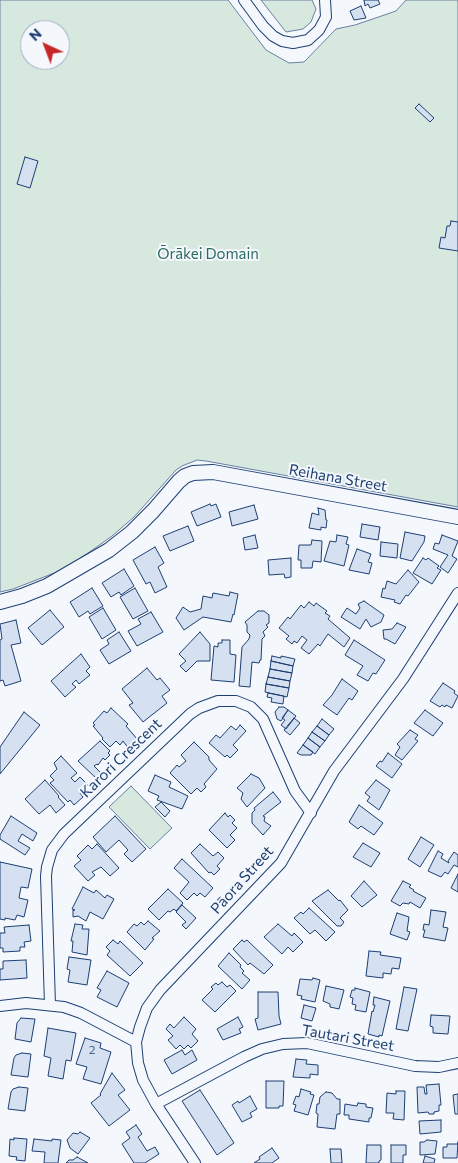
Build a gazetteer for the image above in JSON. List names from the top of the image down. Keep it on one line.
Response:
{"streets":{"street":["Reihana Street","Karori Crescent","Pāora Street","Tautari Street"]},"crossings":[["Karori Crescent","Pāora Street"],["Pāora Street","Tautari Street"]],"parks":["Ōrākei Domain"],"house_numbers":["2"],"north":"top left"}
